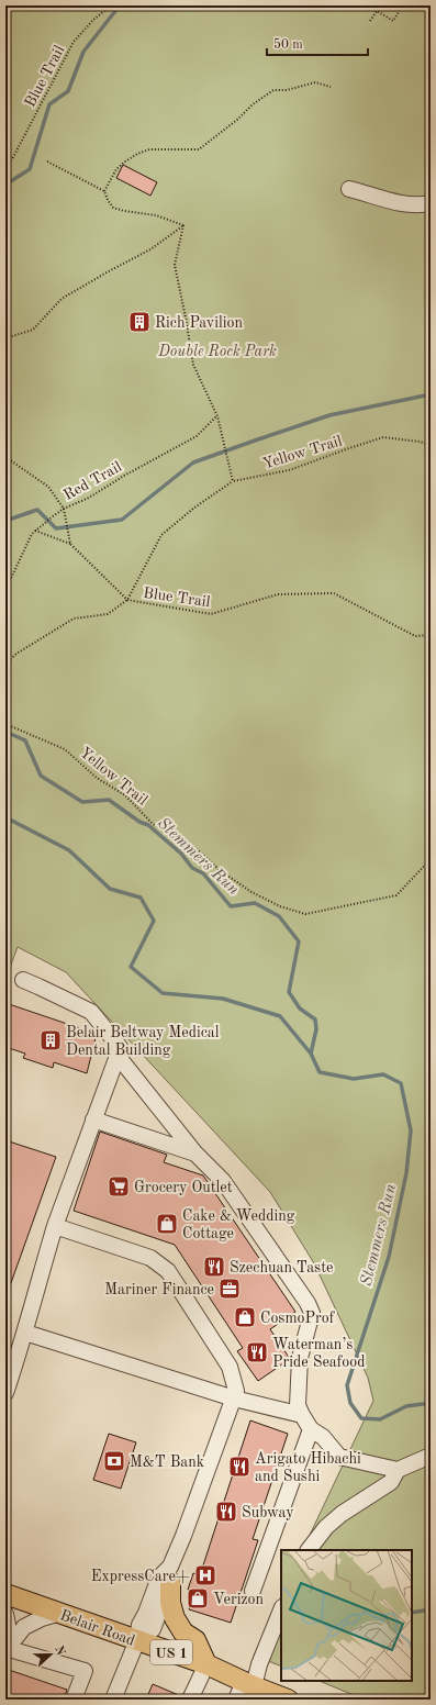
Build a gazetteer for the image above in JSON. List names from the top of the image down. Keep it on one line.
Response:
{"streets":{"main road":["Belair Road","US 1"],"path":["Blue Trail","Yellow Trail","Red Trail"]},"water":["Stemmers Run"],"parks":["Double Rock Park"],"places":{"building":["Rich Pavilion","Belair Beltway Medical Dental Building"],"supermarket":["Grocery Outlet"],"shop":["Cake & Wedding Cottage","CosmoProf","Verizon"],"restaurant":["Szechuan Taste","Waterman’s Pride Seafood","Arigato Hibachi and Sushi","Subway"],"office":["Mariner Finance"],"bank":["M&T Bank"],"hospital":["ExpressCare+"]},"scale_bar":"50 m","north":"right"}
